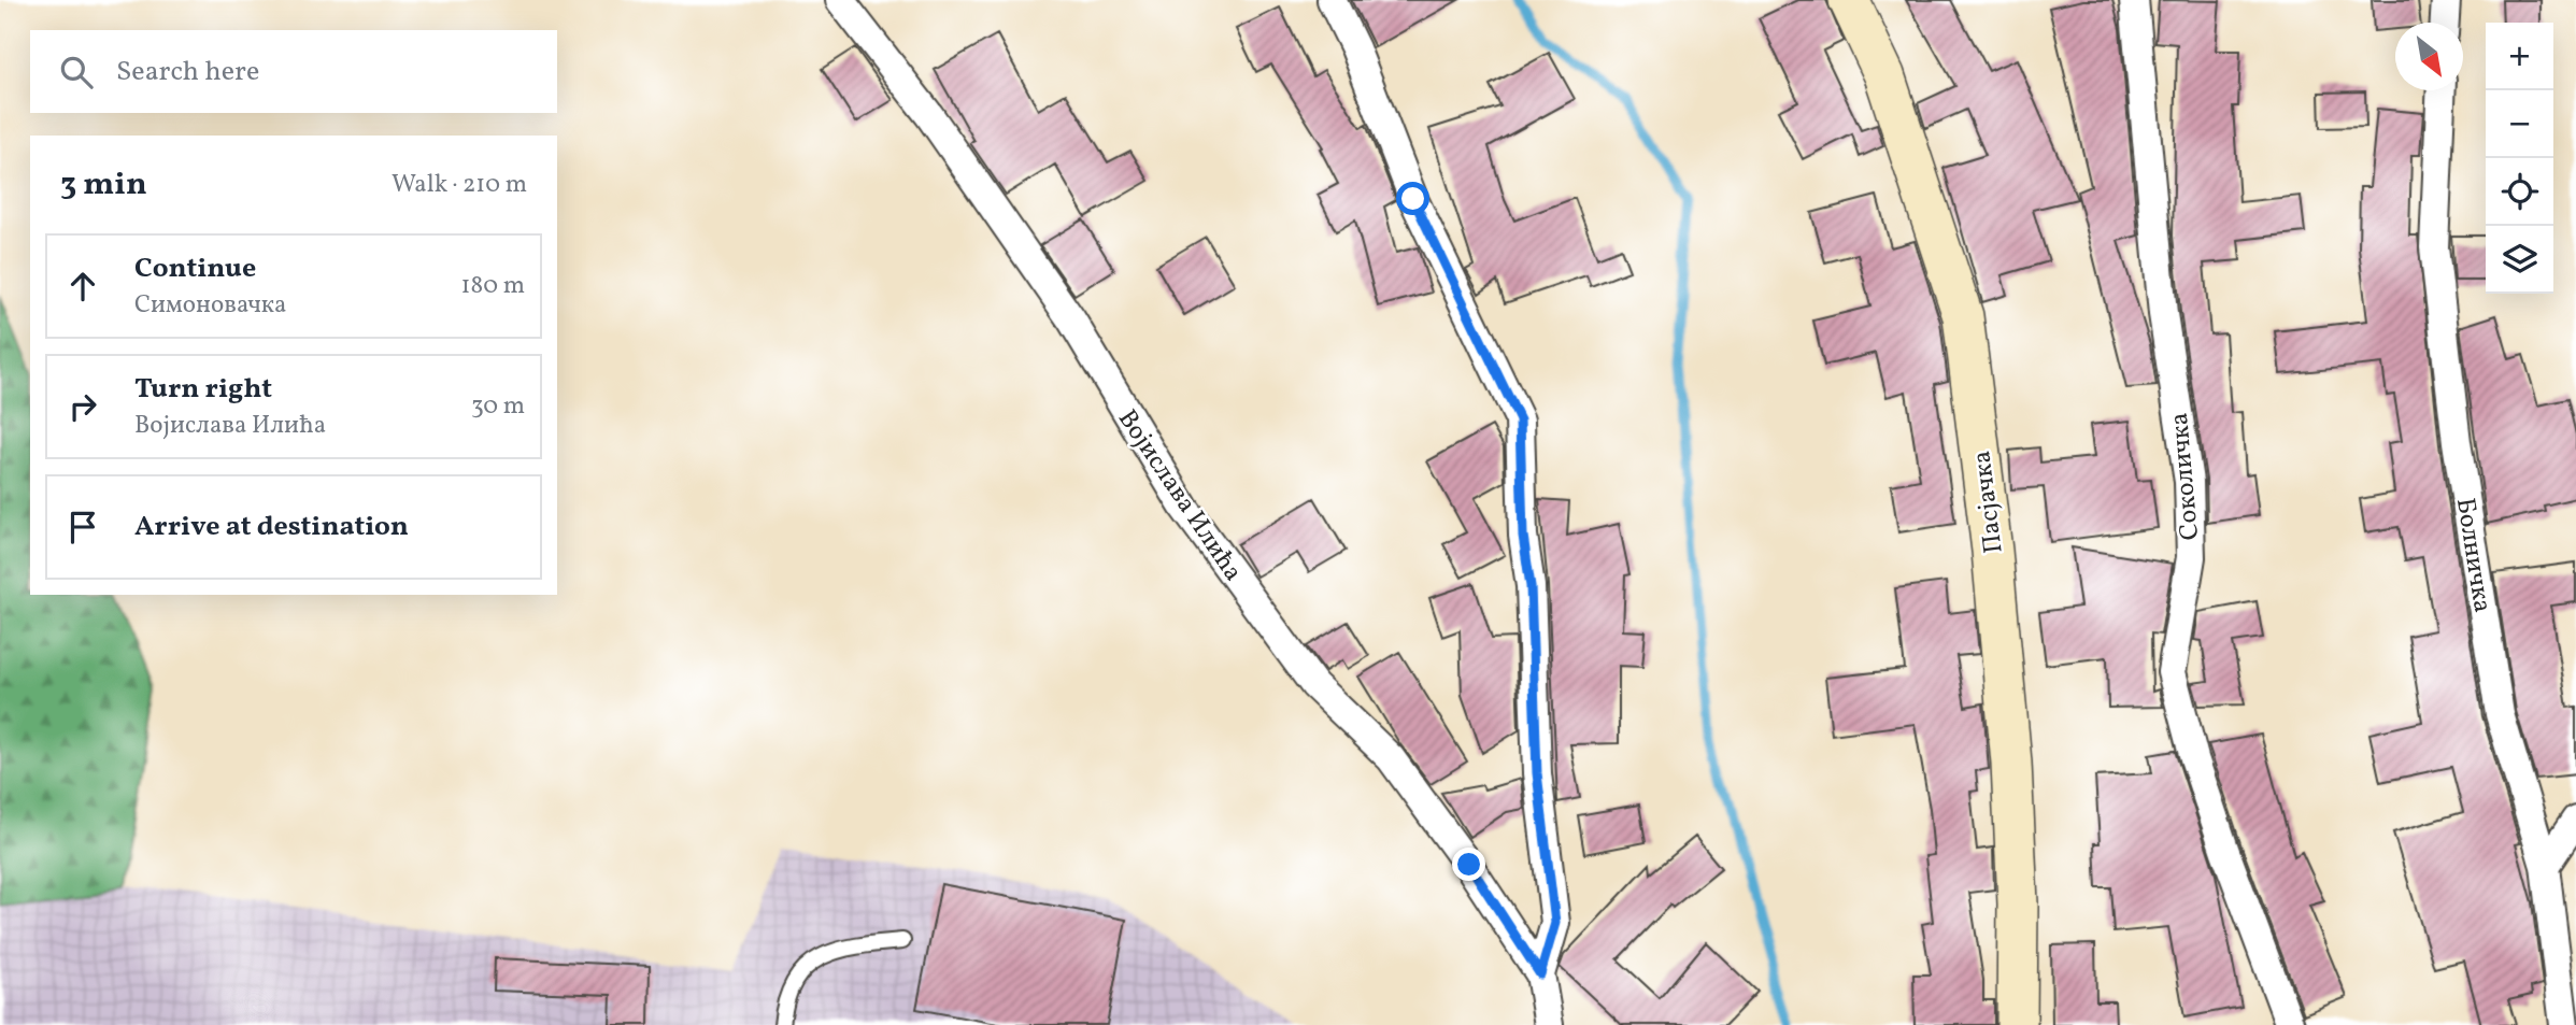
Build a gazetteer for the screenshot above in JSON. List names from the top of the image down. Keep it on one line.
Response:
{"streets":{"main road":["Пасјачка"],"street":["Соколичка","Војислава Илића","Болничка"]},"north":"bottom right","page":{"map_buttons":["+","−"],"search":"Search here","heading":["3 min","Walk · 210 m"],"list":[["Continue","Симоновачка","180 m"],["Turn right","Војислава Илића","30 m"],"Arrive at destination"]}}
